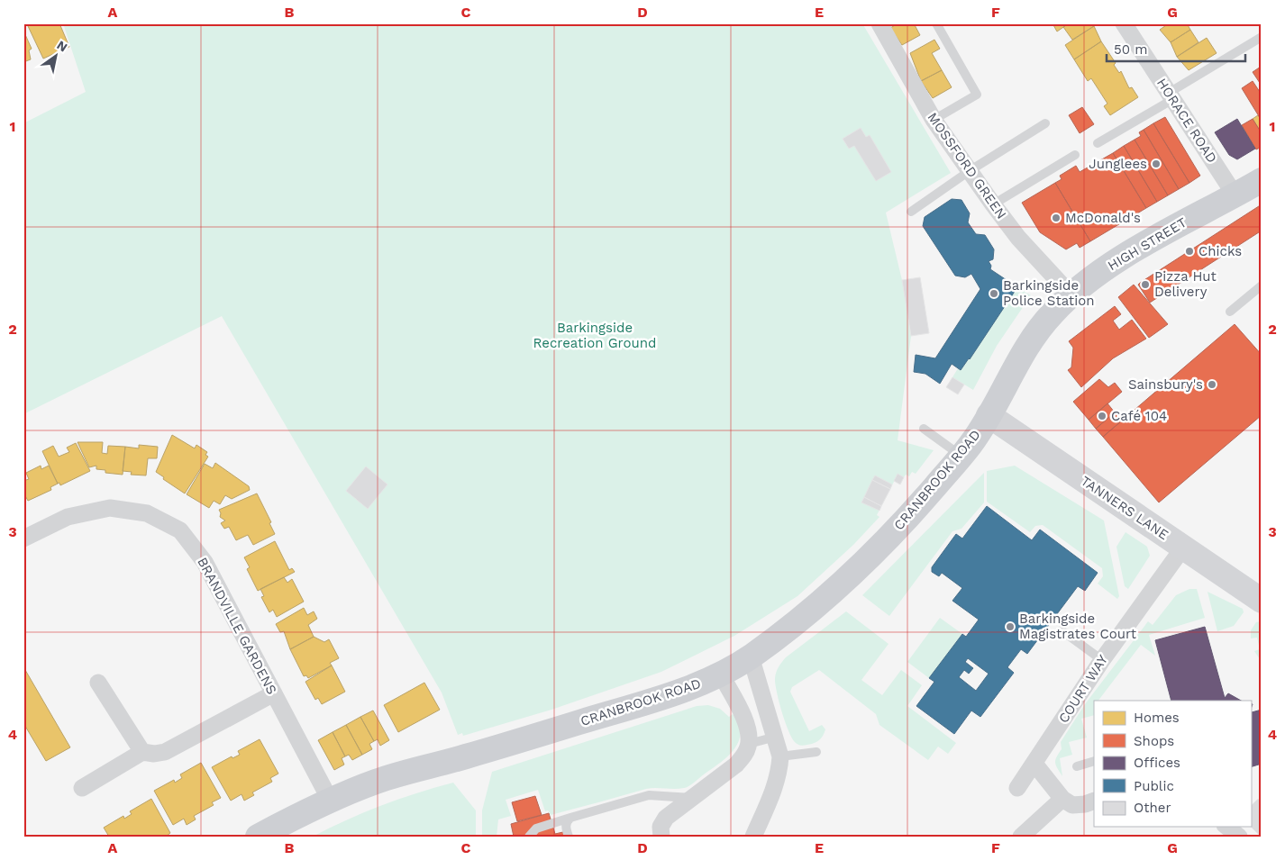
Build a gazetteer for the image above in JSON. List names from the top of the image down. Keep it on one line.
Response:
{"streets":{"main road":["HIGH STREET","CRANBROOK ROAD"],"street":["HORACE ROAD","MOSSFORD GREEN","TANNERS LANE","BRANDVILLE GARDENS","COURT WAY"]},"crossings":[["HORACE ROAD","HIGH STREET"],["MOSSFORD GREEN","HIGH STREET"],["HIGH STREET","CRANBROOK ROAD"],["HIGH STREET","TANNERS LANE"],["CRANBROOK ROAD","TANNERS LANE"],["CRANBROOK ROAD","BRANDVILLE GARDENS"],["TANNERS LANE","COURT WAY"]],"parks":["Barkingside Recreation Ground"],"places":["Junglees","McDonald's","Chicks","Pizza Hut Delivery","Barkingside Police Station","Sainsbury's","Café 104","Barkingside Magistrates Court"],"legend":["Homes","Shops","Offices","Public","Other"],"scale_bar":"50 m","north":"top right","grid":{"columns":["A","B","C","D","E","F","G"],"rows":["1","2","3","4"]}}
